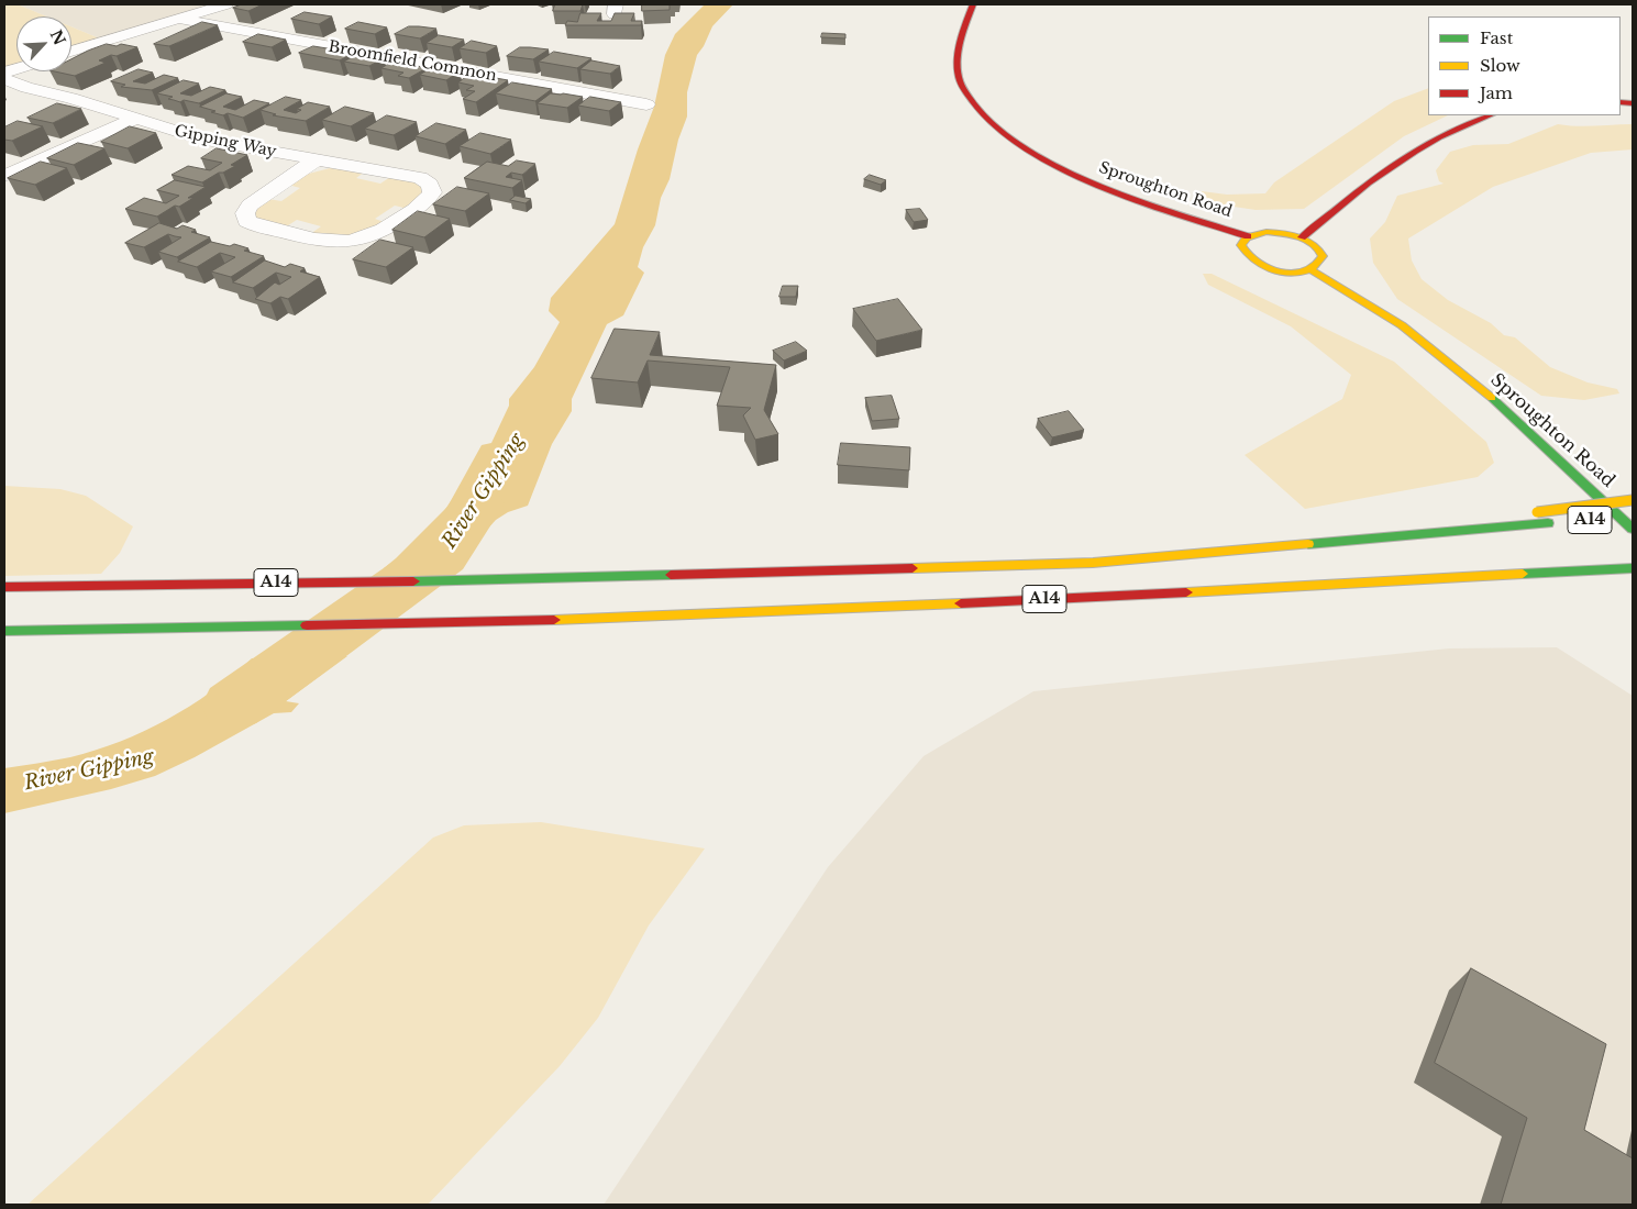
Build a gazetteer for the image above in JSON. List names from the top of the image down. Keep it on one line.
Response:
{"streets":{"main road":["Sproughton Road","A14"],"street":["Broomfield Common","Gipping Way"]},"water":["River Gipping"],"legend":["Fast","Slow","Jam"],"north":"top right"}
